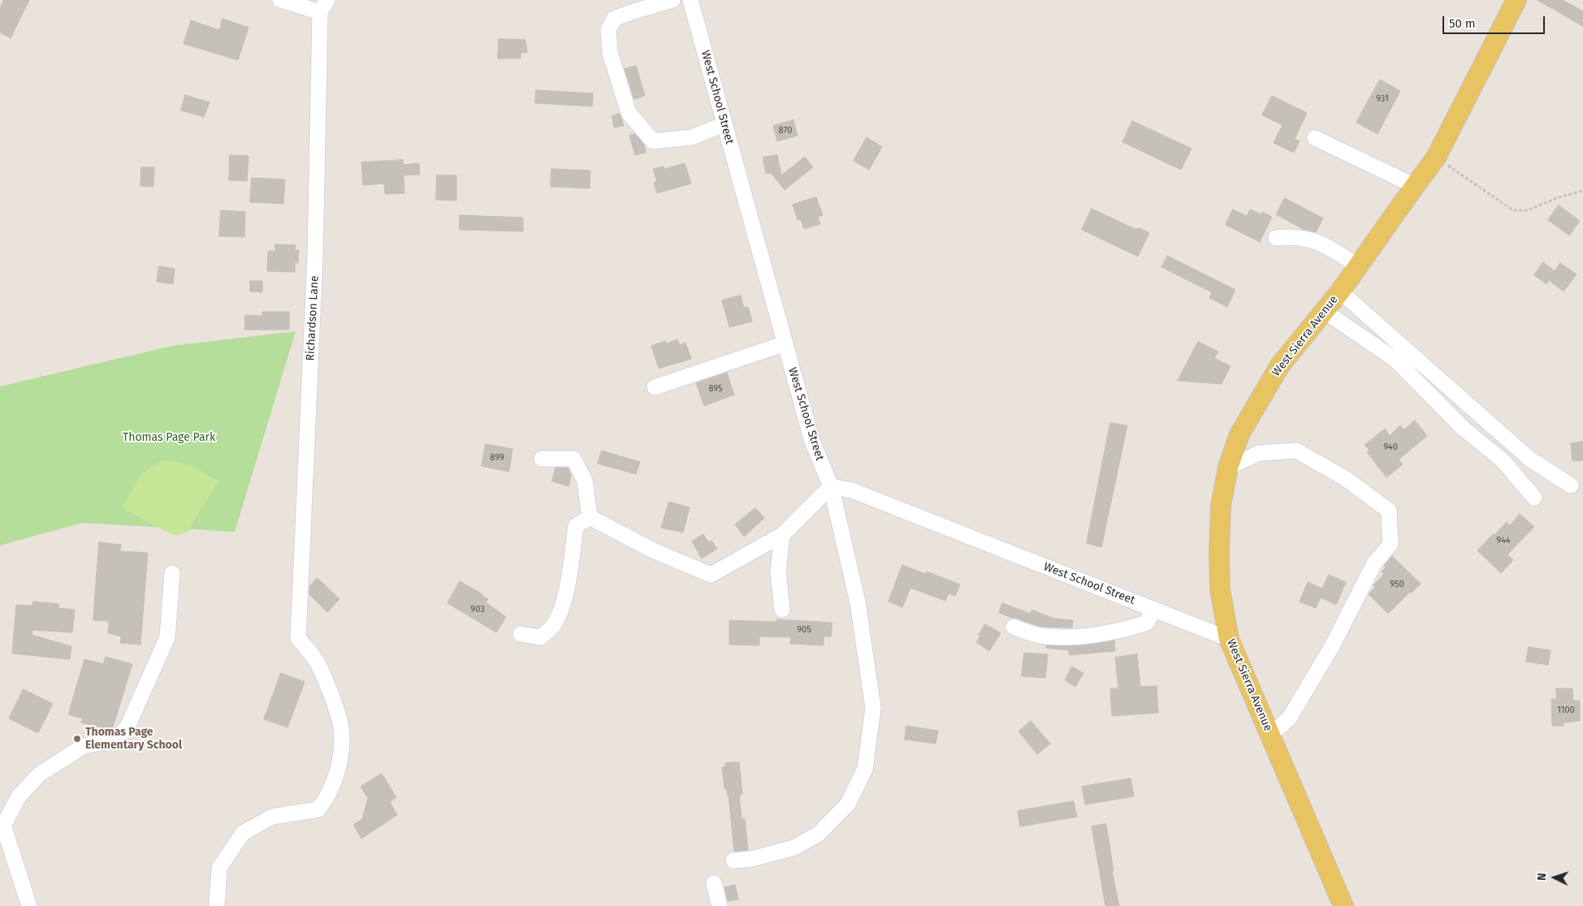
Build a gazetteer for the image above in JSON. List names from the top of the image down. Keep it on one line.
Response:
{"streets":{"main road":["West Sierra Avenue"],"street":["West School Street","Richardson Lane"]},"crossings":[["West School Street","West Sierra Avenue"]],"parks":["Thomas Page Park"],"places":["Thomas Page Elementary School"],"house_numbers":["931","870","895","940","899","944","950","903","905","1100"],"scale_bar":"50 m","north":"left"}
